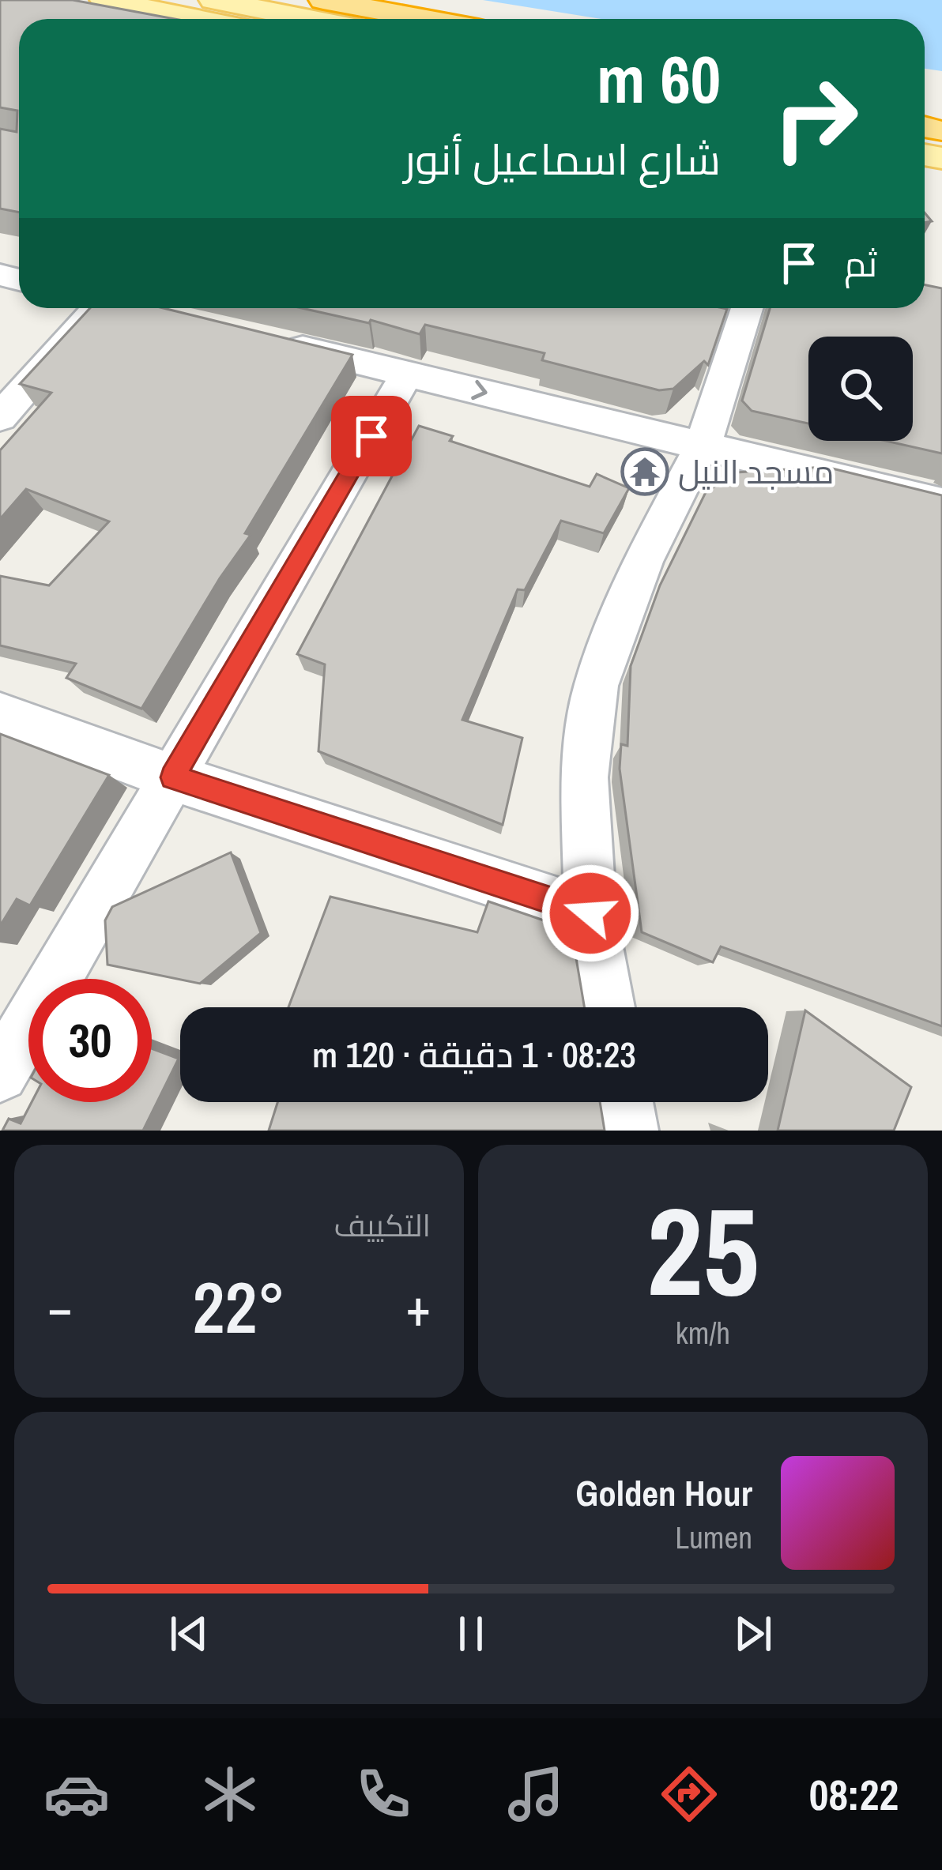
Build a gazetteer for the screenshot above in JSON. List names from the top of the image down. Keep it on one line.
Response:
{"places":{"temple":["مسجد النيل"]},"page":{"turn":["60 m","شارع اسماعيل أنور"],"then":"ثم","limit":"30","trip":"08:23 · 1 دقيقة · 120 m","tile":[["25","km/h"],"التكييف"],"heat":["−","22°","+"],"song":["Golden Hour","Lumen"],"tabs":"08:22"}}
